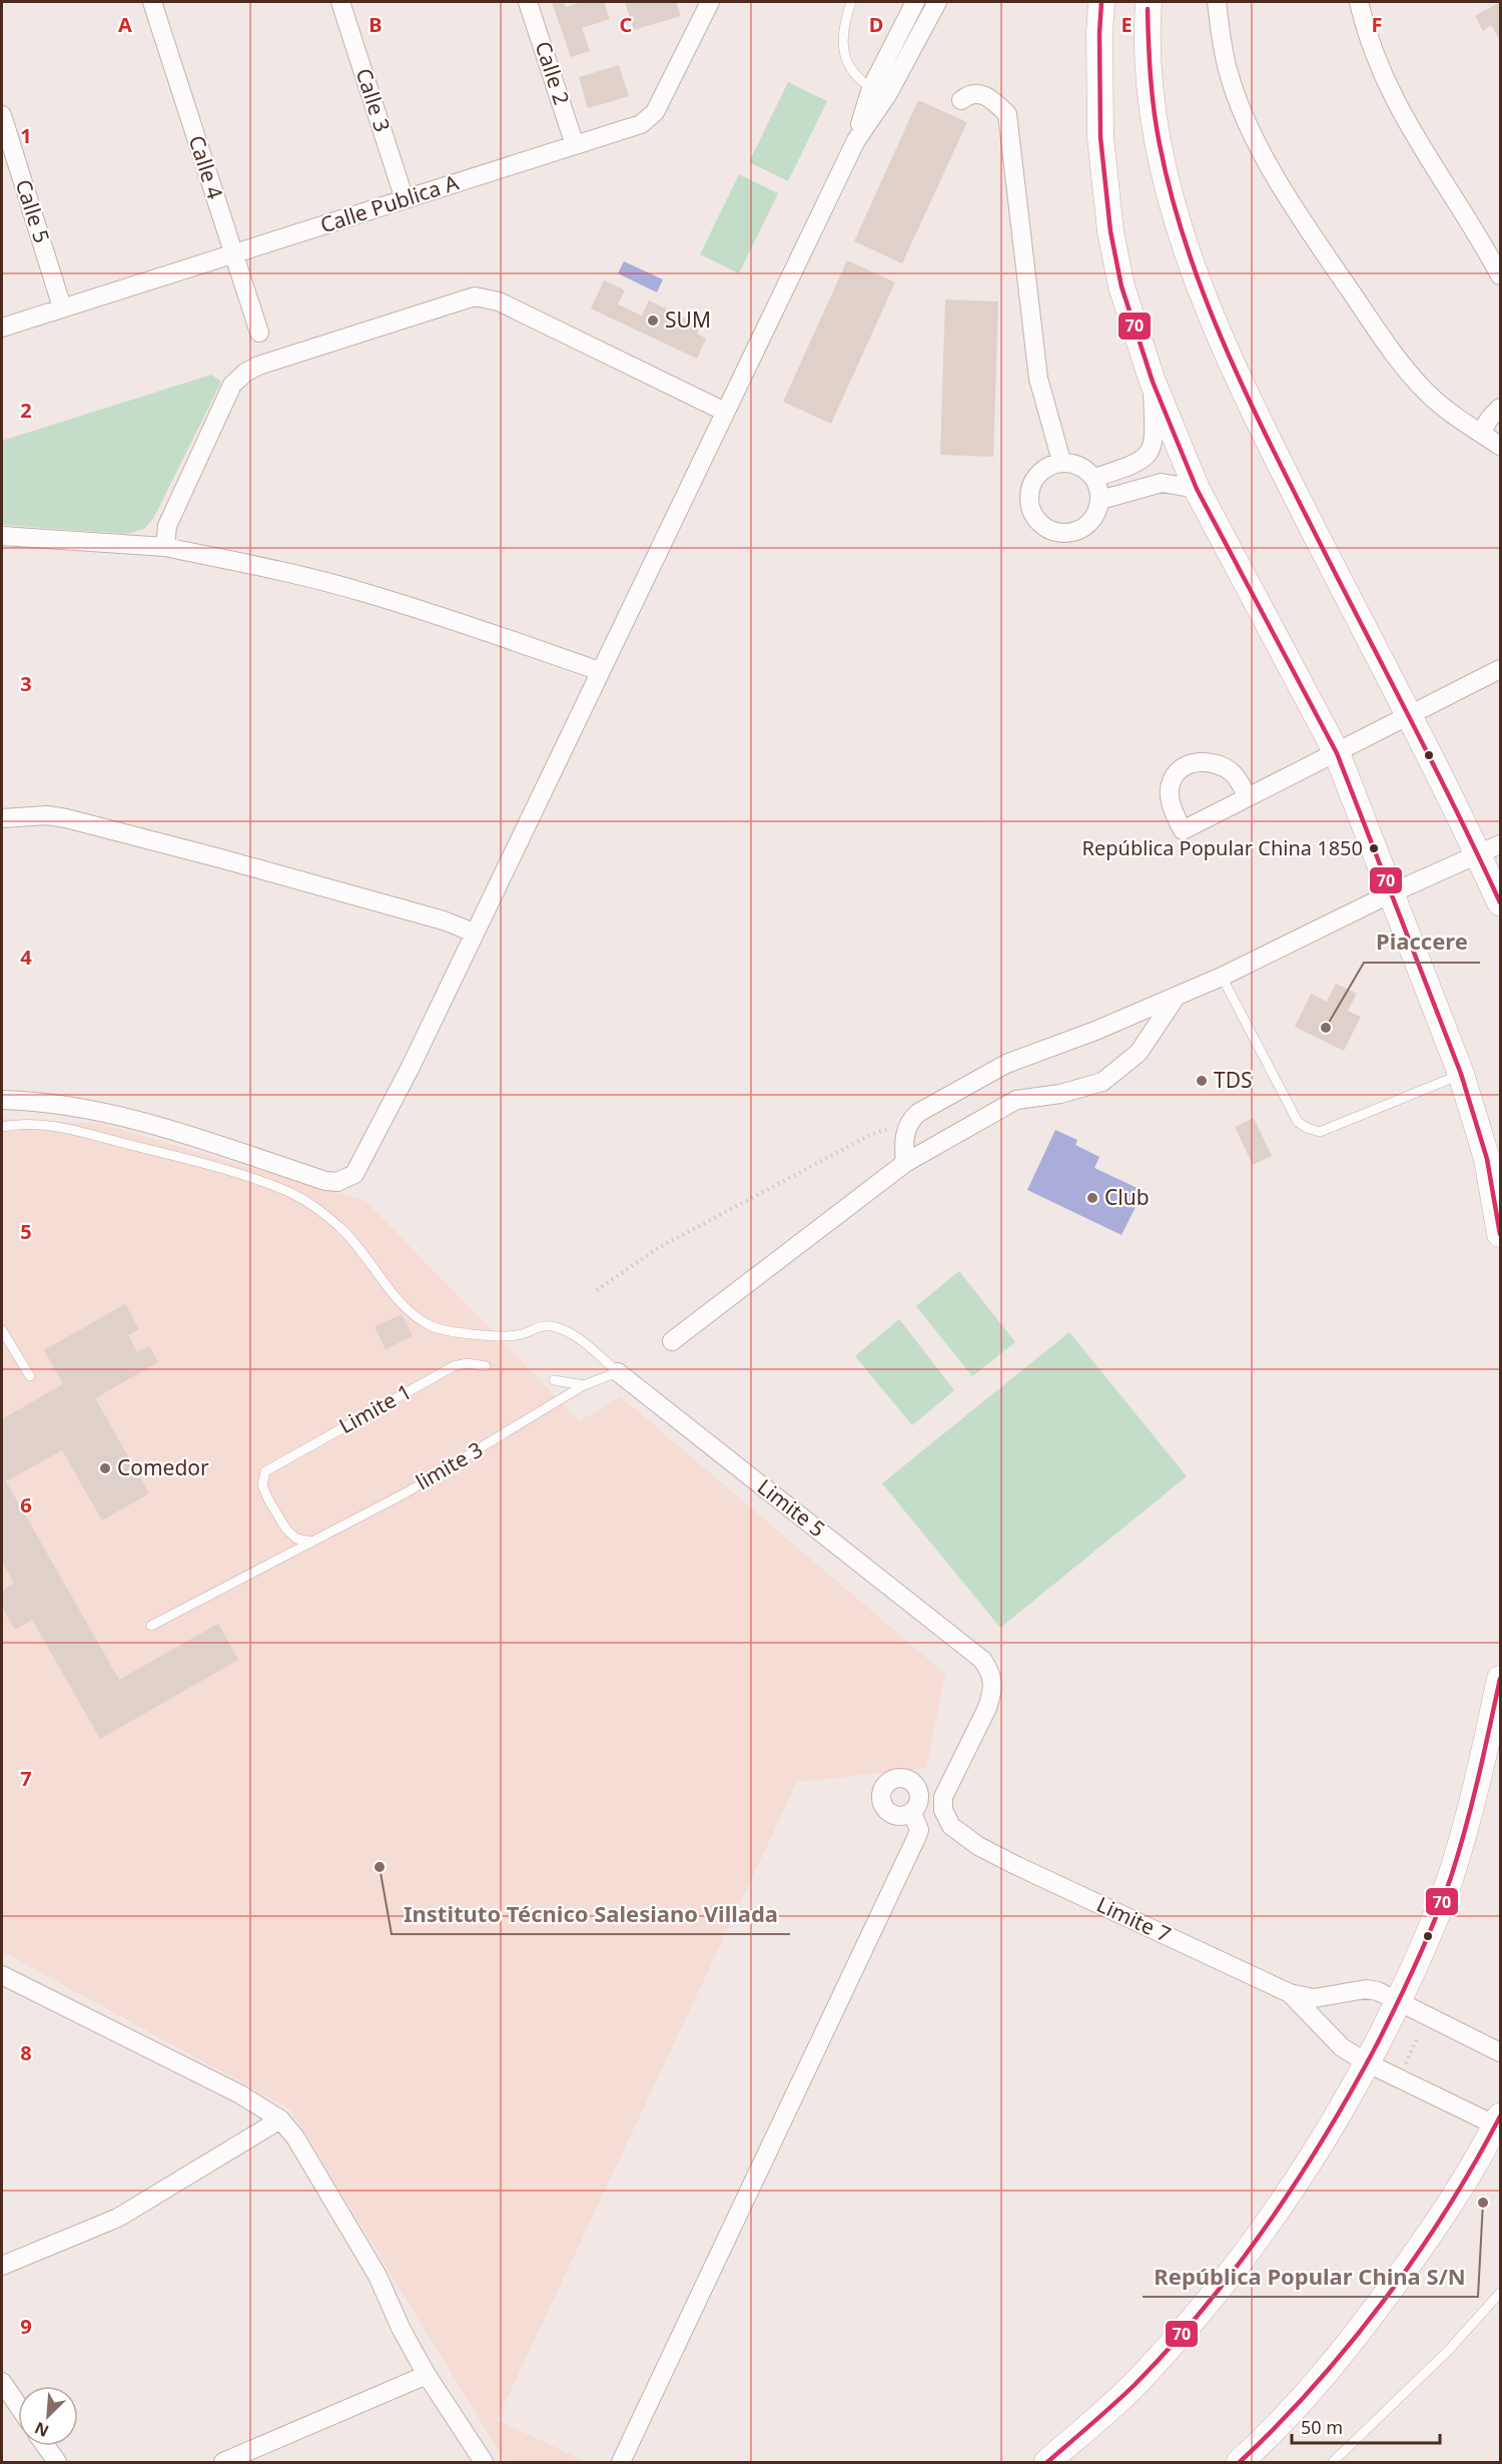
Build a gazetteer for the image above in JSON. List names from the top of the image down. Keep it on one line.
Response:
{"streets":{"street":["Calle 2","Calle 3","Calle 4","Calle Publica A","Calle 5","Limite 5","Limite 7"],"lane":["Limite 1","limite 3"]},"crossings":[["Calle 2","Calle Publica A"],["Calle 3","Calle Publica A"],["Calle 4","Calle Publica A"],["Calle Publica A","Calle 5"],["Limite 1","limite 3"],["limite 3","Limite 5"],["Limite 5","Limite 7"]],"places":["SUM","República Popular China 1850","Piaccere","TDS","Club","Comedor","Instituto Técnico Salesiano Villada","República Popular China S/N"],"lines":["transit line 70"],"scale_bar":"50 m","north":"bottom left","grid":{"columns":["A","B","C","D","E","F"],"rows":["1","2","3","4","5","6","7","8","9"]}}
